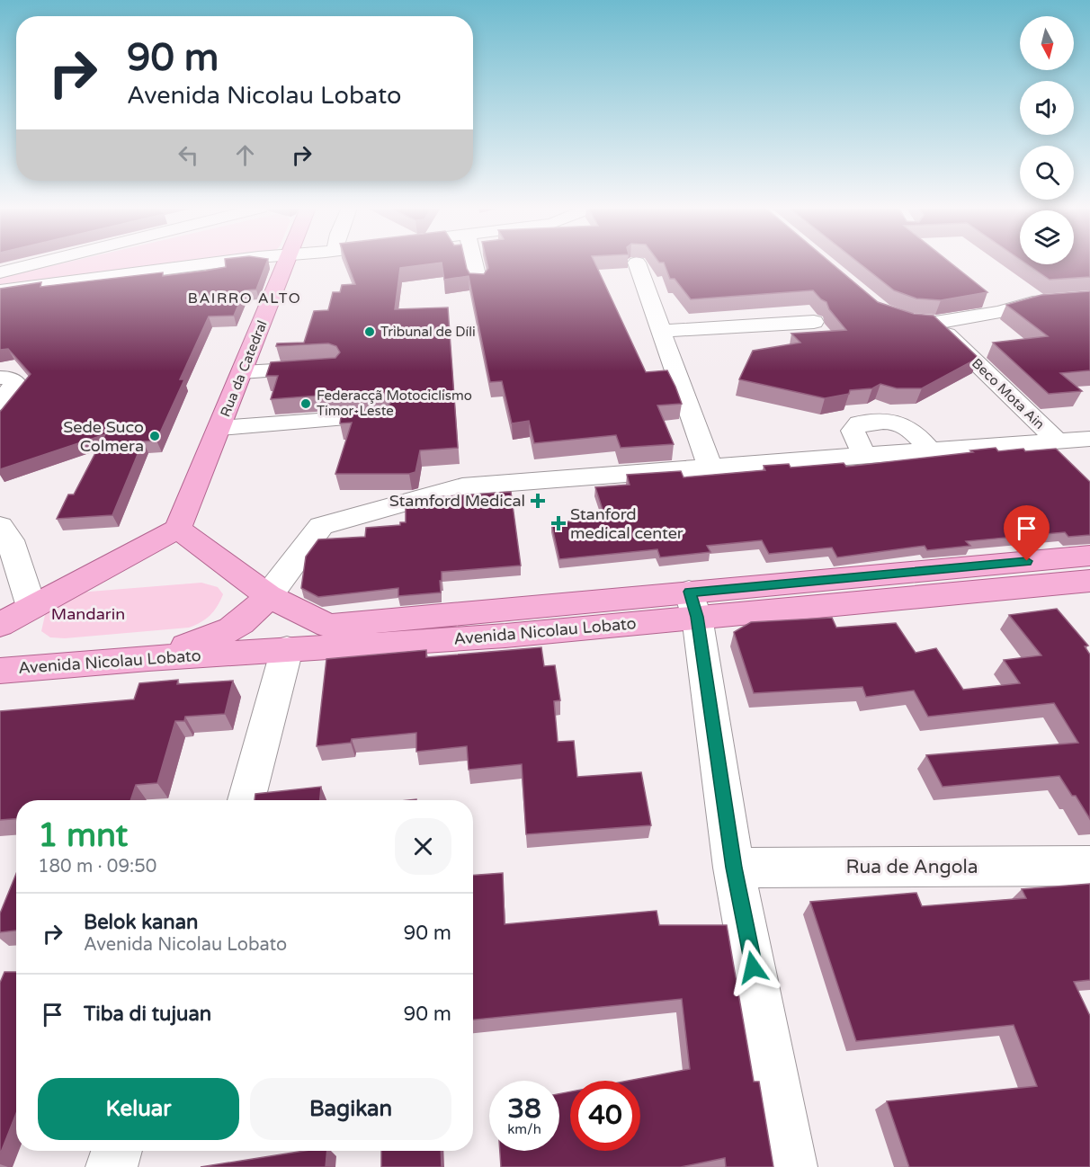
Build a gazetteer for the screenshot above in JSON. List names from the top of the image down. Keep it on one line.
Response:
{"streets":{"main road":["Rua da Catedral","Avenida Nicolau Lobato"],"street":["Beco Mota Ain","Rua de Angola"]},"districts":["BAIRRO ALTO"],"parks":["Mandarin"],"places":{"other":["Tribunal de Díli","Federacçã Motociclismo Timor-Leste","Sede Suco Colmera"],"health":["Stamford Medical","Stanford medical center"]},"north":"bottom","page":{"turn":["90 m","Avenida Nicolau Lobato"],"heading":["1 mnt","180 m · 09:50"],"list":[{"name":"Belok kanan","note":"Avenida Nicolau Lobato","value":"90 m"},{"name":"Tiba di tujuan","value":"90 m"}],"buttons":["Keluar","Bagikan"],"speed":"38 km/h","limit":"40"}}
